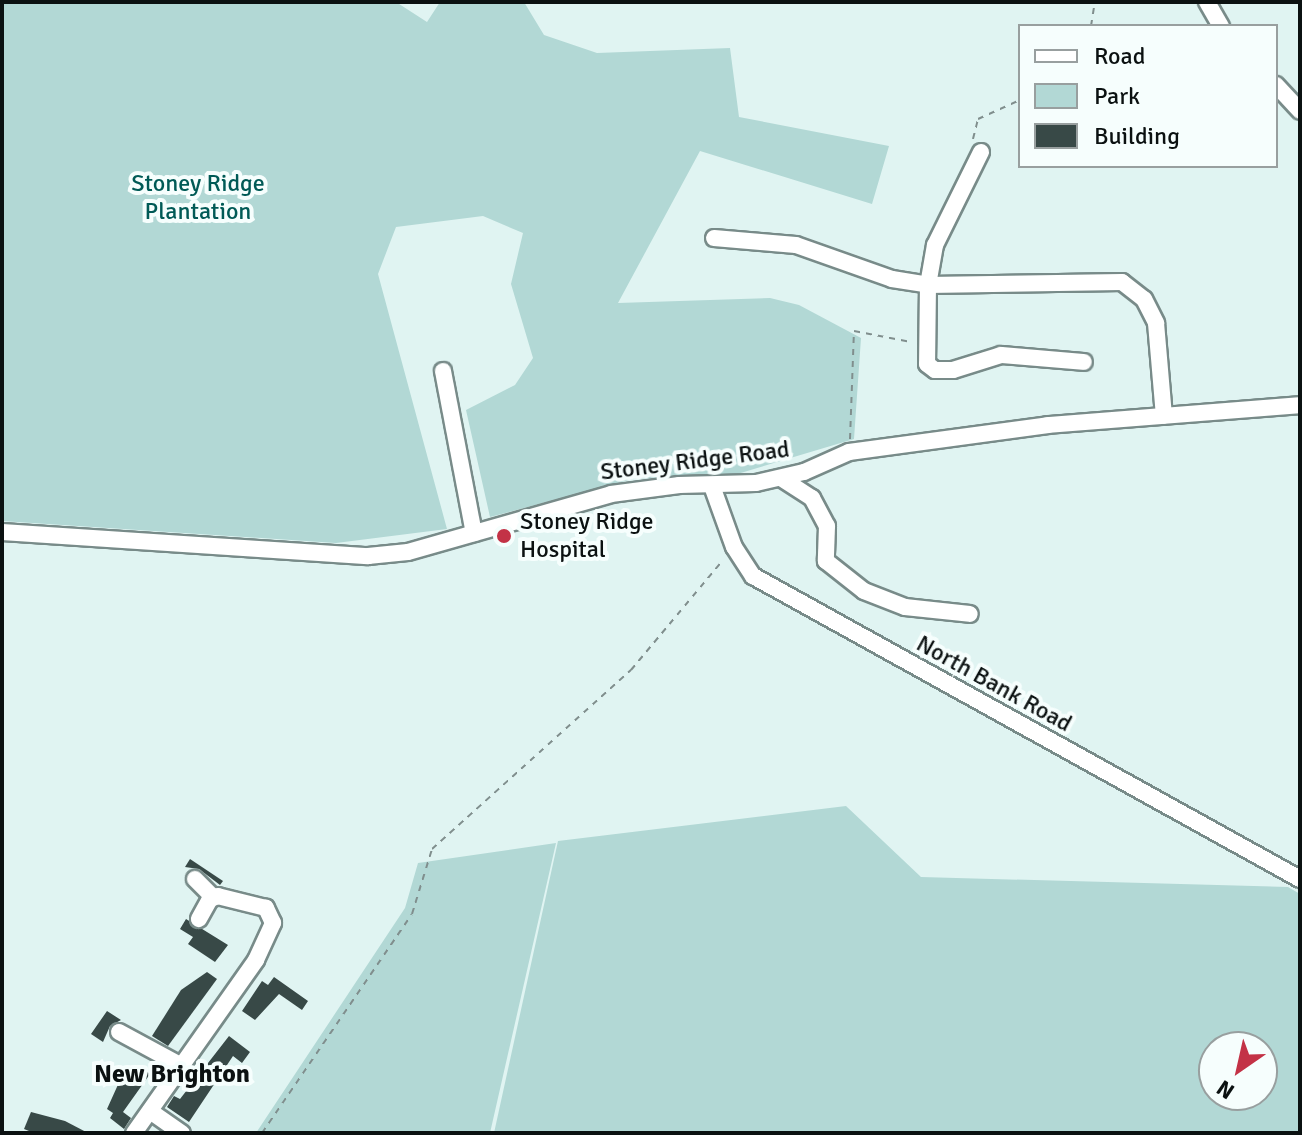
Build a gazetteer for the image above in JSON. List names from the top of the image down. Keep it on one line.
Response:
{"streets":{"street":["Stoney Ridge Road","North Bank Road"]},"crossings":[["Stoney Ridge Road","North Bank Road"]],"districts":["New Brighton"],"parks":["Stoney Ridge Plantation"],"places":["Stoney Ridge Hospital"],"legend":["Road","Park","Building"],"north":"bottom left"}
